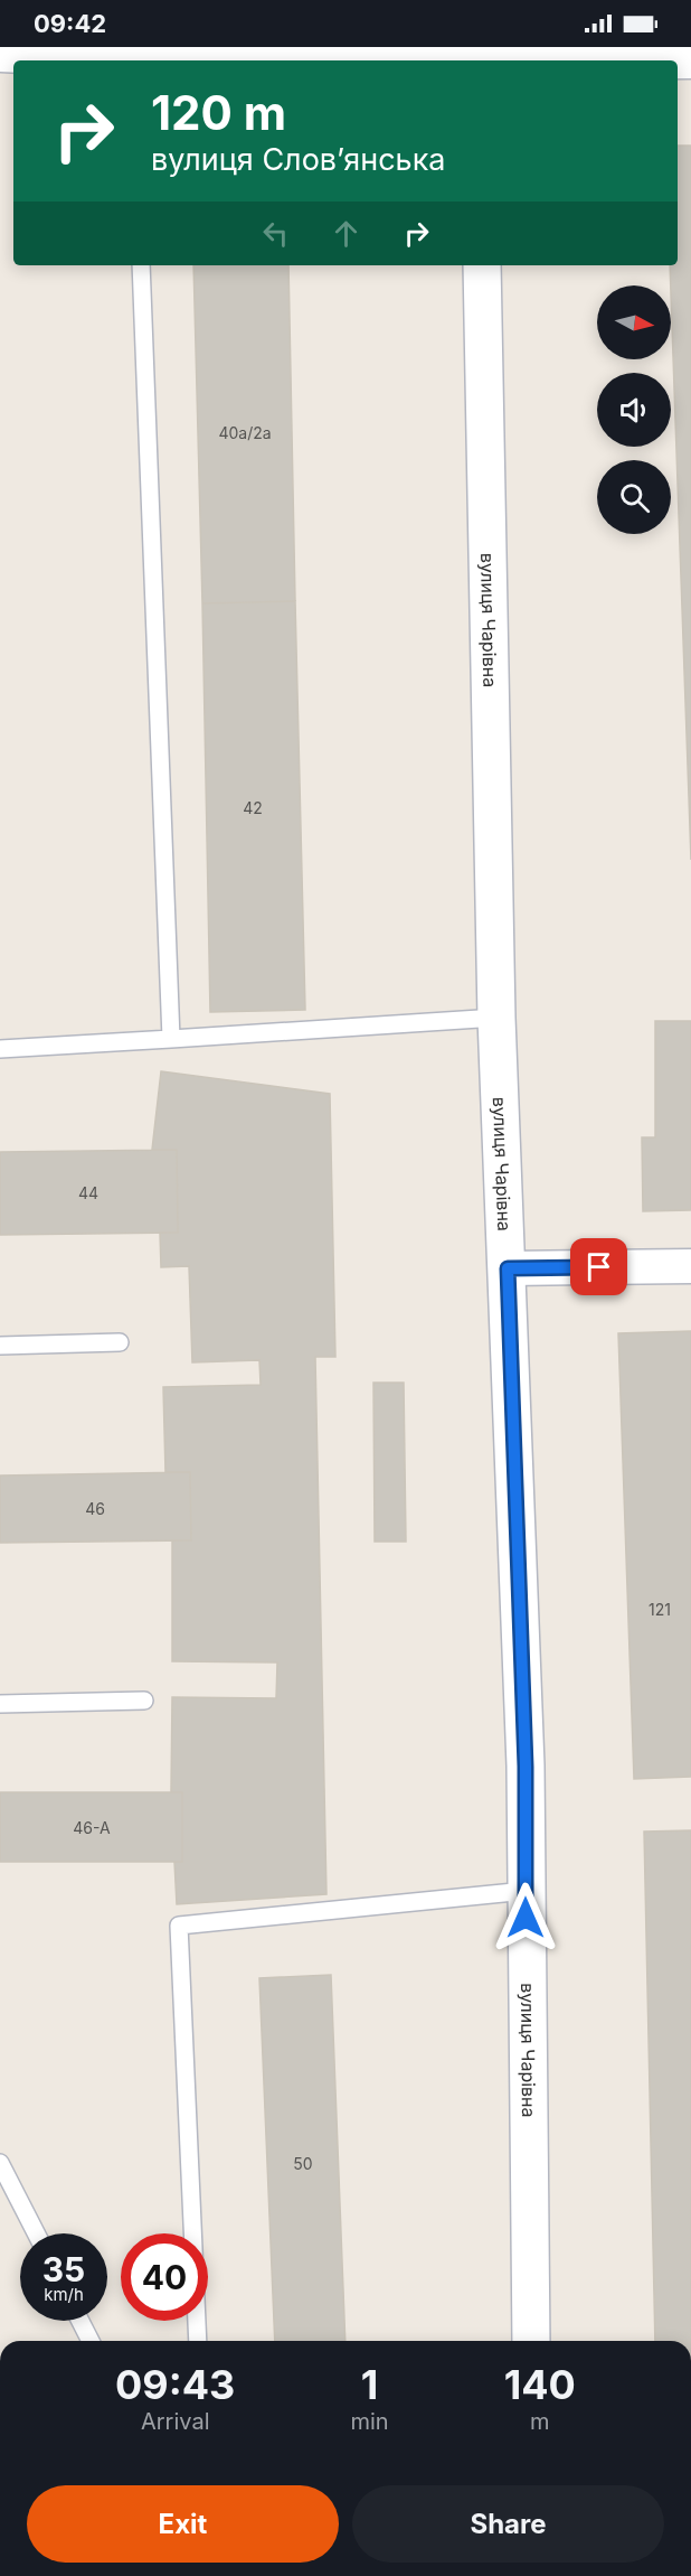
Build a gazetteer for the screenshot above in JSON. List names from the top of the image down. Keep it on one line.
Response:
{"streets":{"street":["вулиця Чарівна"]},"house_numbers":["40а/2а","42","44","46","121","46-А","50"],"north":"right","page":{"status":"09:42","turn":["120 m","вулиця Слов’янська"],"speed":"35 km/h","limit":"40","eta":["09:43","Arrival","1","min","140","m"],"buttons":["Exit","Share"]}}
